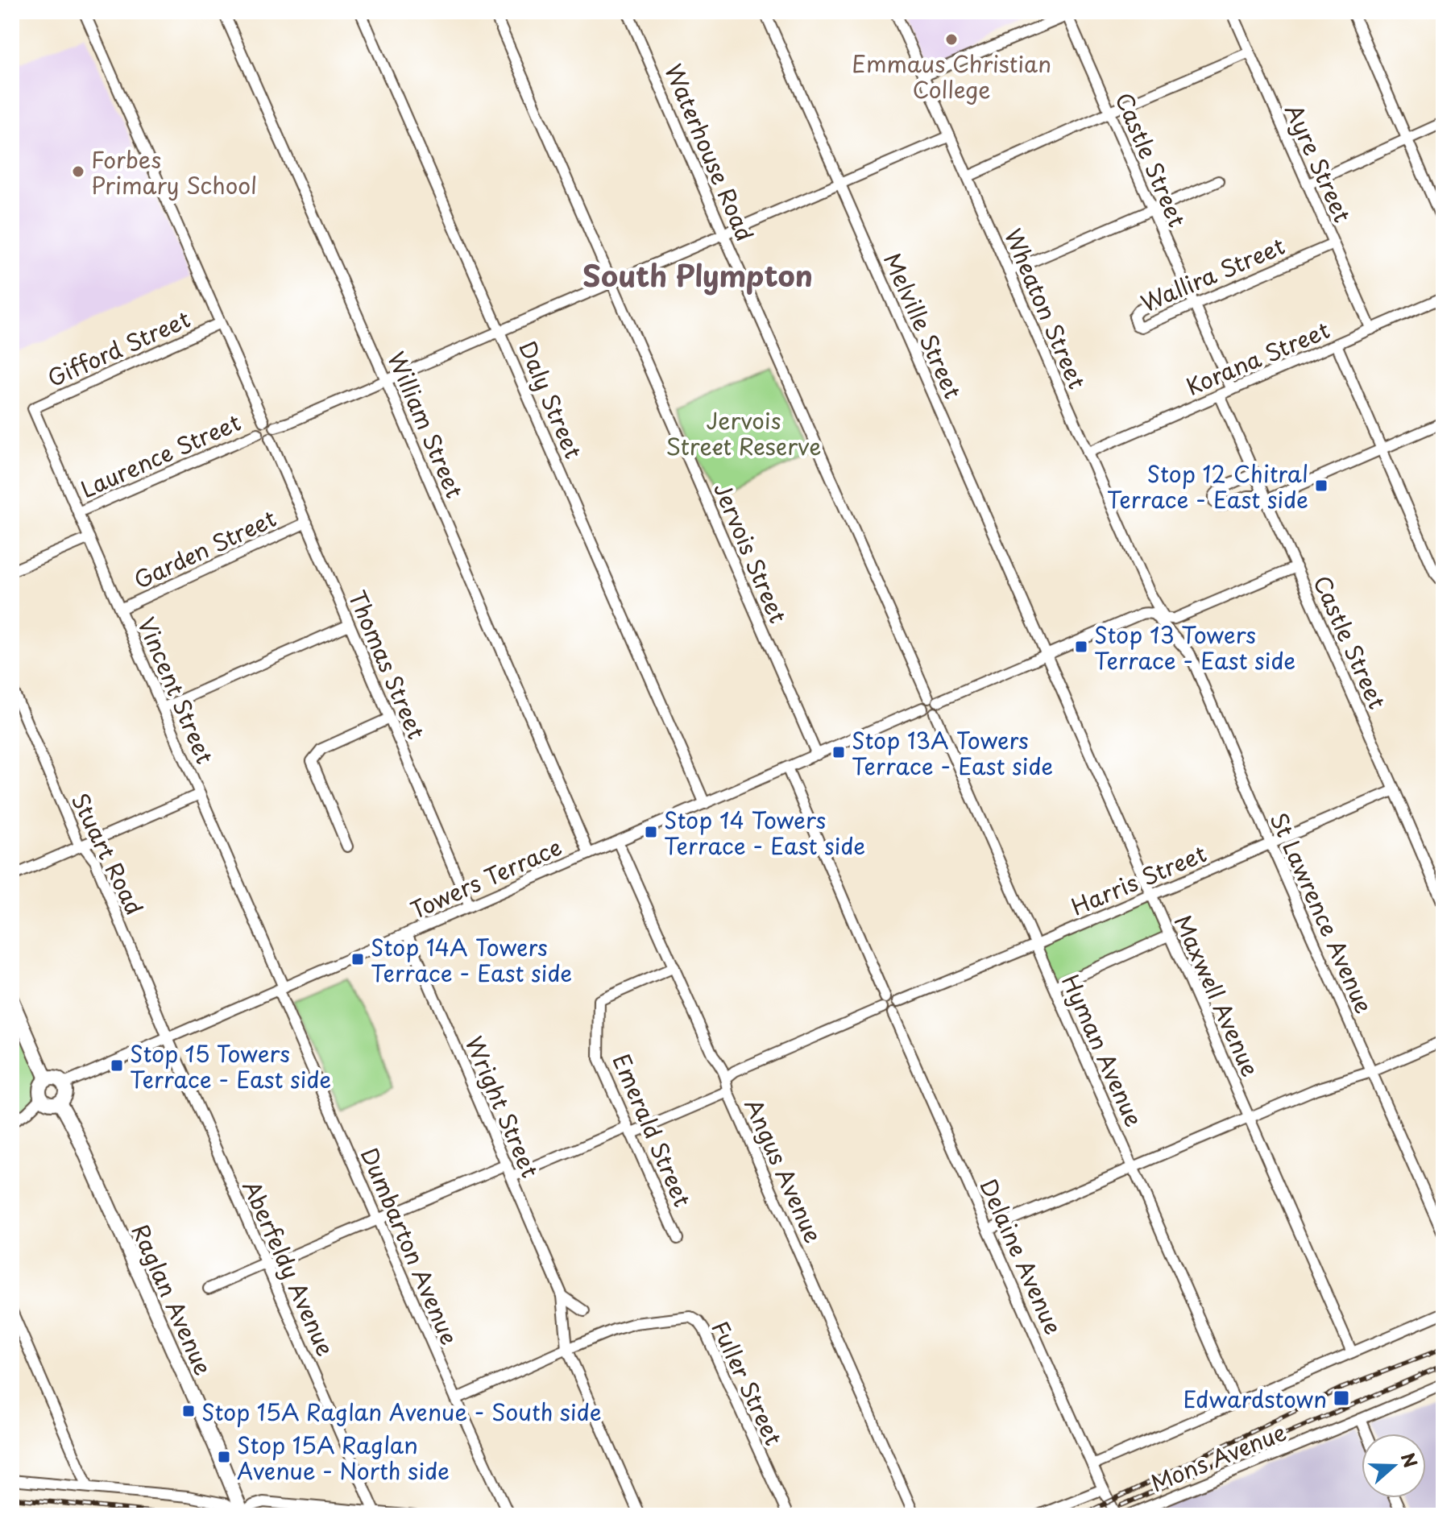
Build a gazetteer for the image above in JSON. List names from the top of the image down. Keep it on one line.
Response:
{"streets":{"street":["Waterhouse Road","Castle Street","Ayre Street","Wallira Street","Wheaton Street","Melville Street","Gifford Street","Korana Street","Daly Street","William Street","Laurence Street","Garden Street","Jervois Street","Thomas Street","Vincent Street","Stuart Road","Towers Terrace","Harris Street","St Lawrence Avenue","Maxwell Avenue","Hyman Avenue","Wright Street","Emerald Street","Angus Avenue","Dumbarton Avenue","Delaine Avenue","Aberfeldy Avenue","Raglan Avenue","Fuller Street","Mons Avenue"]},"crossings":[["Waterhouse Road","Laurence Street"],["Waterhouse Road","Towers Terrace"],["Waterhouse Road","Hyman Avenue"],["Castle Street","Wallira Street"],["Castle Street","Korana Street"],["Castle Street","Harris Street"],["Ayre Street","Wallira Street"],["Ayre Street","Korana Street"],["Wheaton Street","Korana Street"],["Wheaton Street","Laurence Street"],["Melville Street","Laurence Street"],["Melville Street","Maxwell Avenue"],["Gifford Street","Vincent Street"],["Daly Street","Laurence Street"],["Daly Street","Towers Terrace"],["William Street","Laurence Street"],["William Street","Towers Terrace"],["Laurence Street","Jervois Street"],["Laurence Street","Thomas Street"],["Laurence Street","Vincent Street"],["Garden Street","Thomas Street"],["Garden Street","Vincent Street"],["Jervois Street","Towers Terrace"],["Thomas Street","Towers Terrace"],["Vincent Street","Towers Terrace"],["Vincent Street","Dumbarton Avenue"],["Stuart Road","Towers Terrace"],["Stuart Road","Aberfeldy Avenue"],["Towers Terrace","Hyman Avenue"],["Towers Terrace","Wright Street"],["Towers Terrace","Angus Avenue"],["Towers Terrace","Dumbarton Avenue"],["Towers Terrace","Aberfeldy Avenue"],["Towers Terrace","Raglan Avenue"],["Harris Street","St Lawrence Avenue"],["Harris Street","Maxwell Avenue"],["Harris Street","Hyman Avenue"],["Harris Street","Delaine Avenue"],["Wright Street","Fuller Street"],["Emerald Street","Angus Avenue"],["Dumbarton Avenue","Fuller Street"]],"districts":["South Plympton"],"parks":["Jervois Street Reserve"],"places":{"other":["Emmaus Christian College","Forbes Primary School"],"transit":["Stop 12 Chitral Terrace - East side","Stop 13 Towers Terrace - East side","Stop 13A Towers Terrace - East side","Stop 14 Towers Terrace - East side","Stop 14A Towers Terrace - East side","Stop 15 Towers Terrace - East side","Edwardstown","Stop 15A Raglan Avenue - South side","Stop 15A Raglan Avenue - North side"]},"north":"right"}
